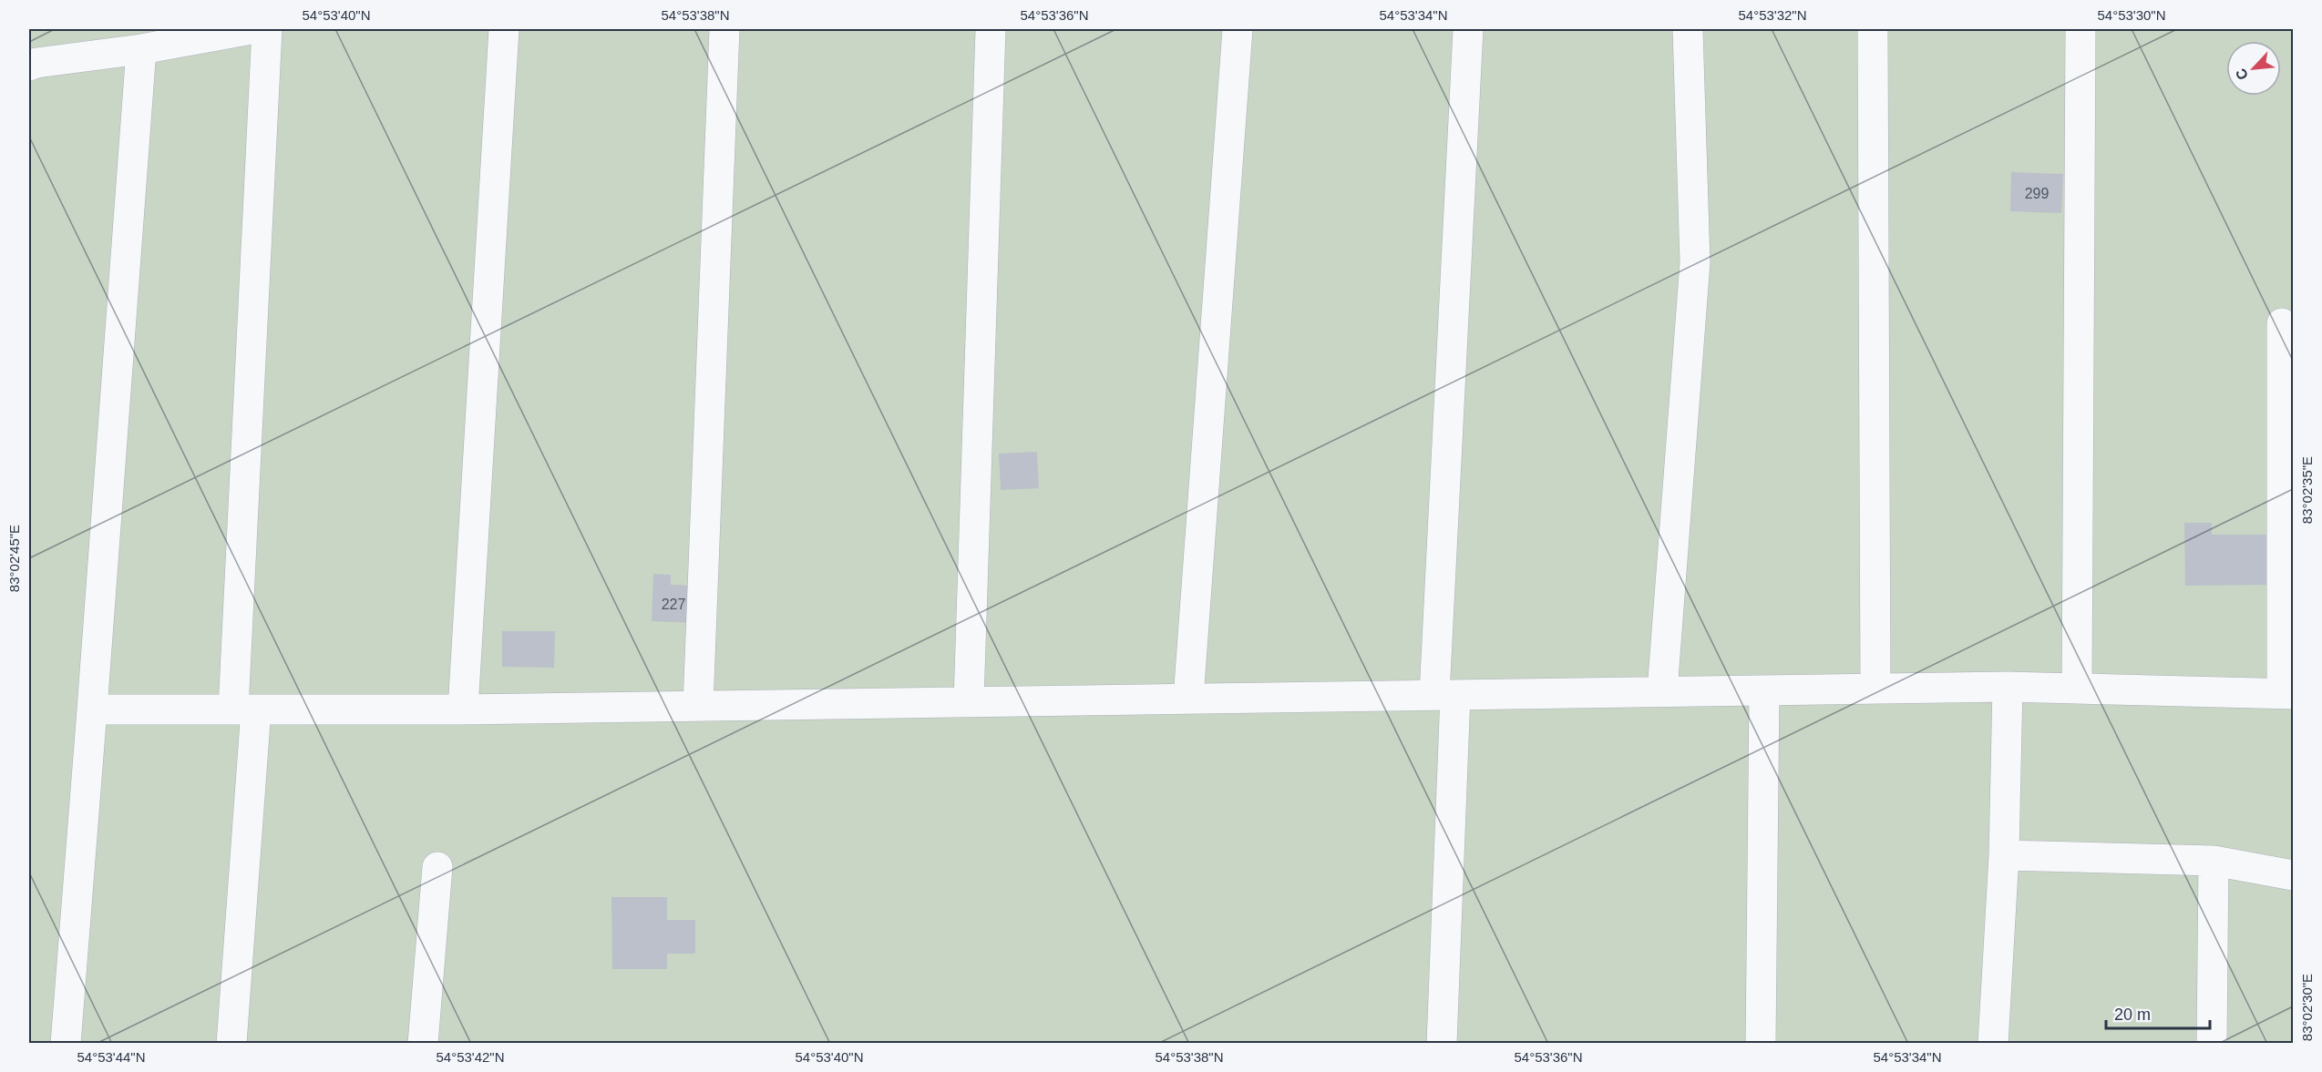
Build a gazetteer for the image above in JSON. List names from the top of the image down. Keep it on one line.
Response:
{"house_numbers":["299","227"],"scale_bar":"20 m","north":"bottom left","coordinates":["54°53'40\"N","54°53'38\"N","54°53'36\"N","54°53'34\"N","54°53'32\"N","54°53'30\"N","83°02'35\"E","83°02'45\"E","83°02'30\"E","54°53'44\"N","54°53'42\"N"]}
